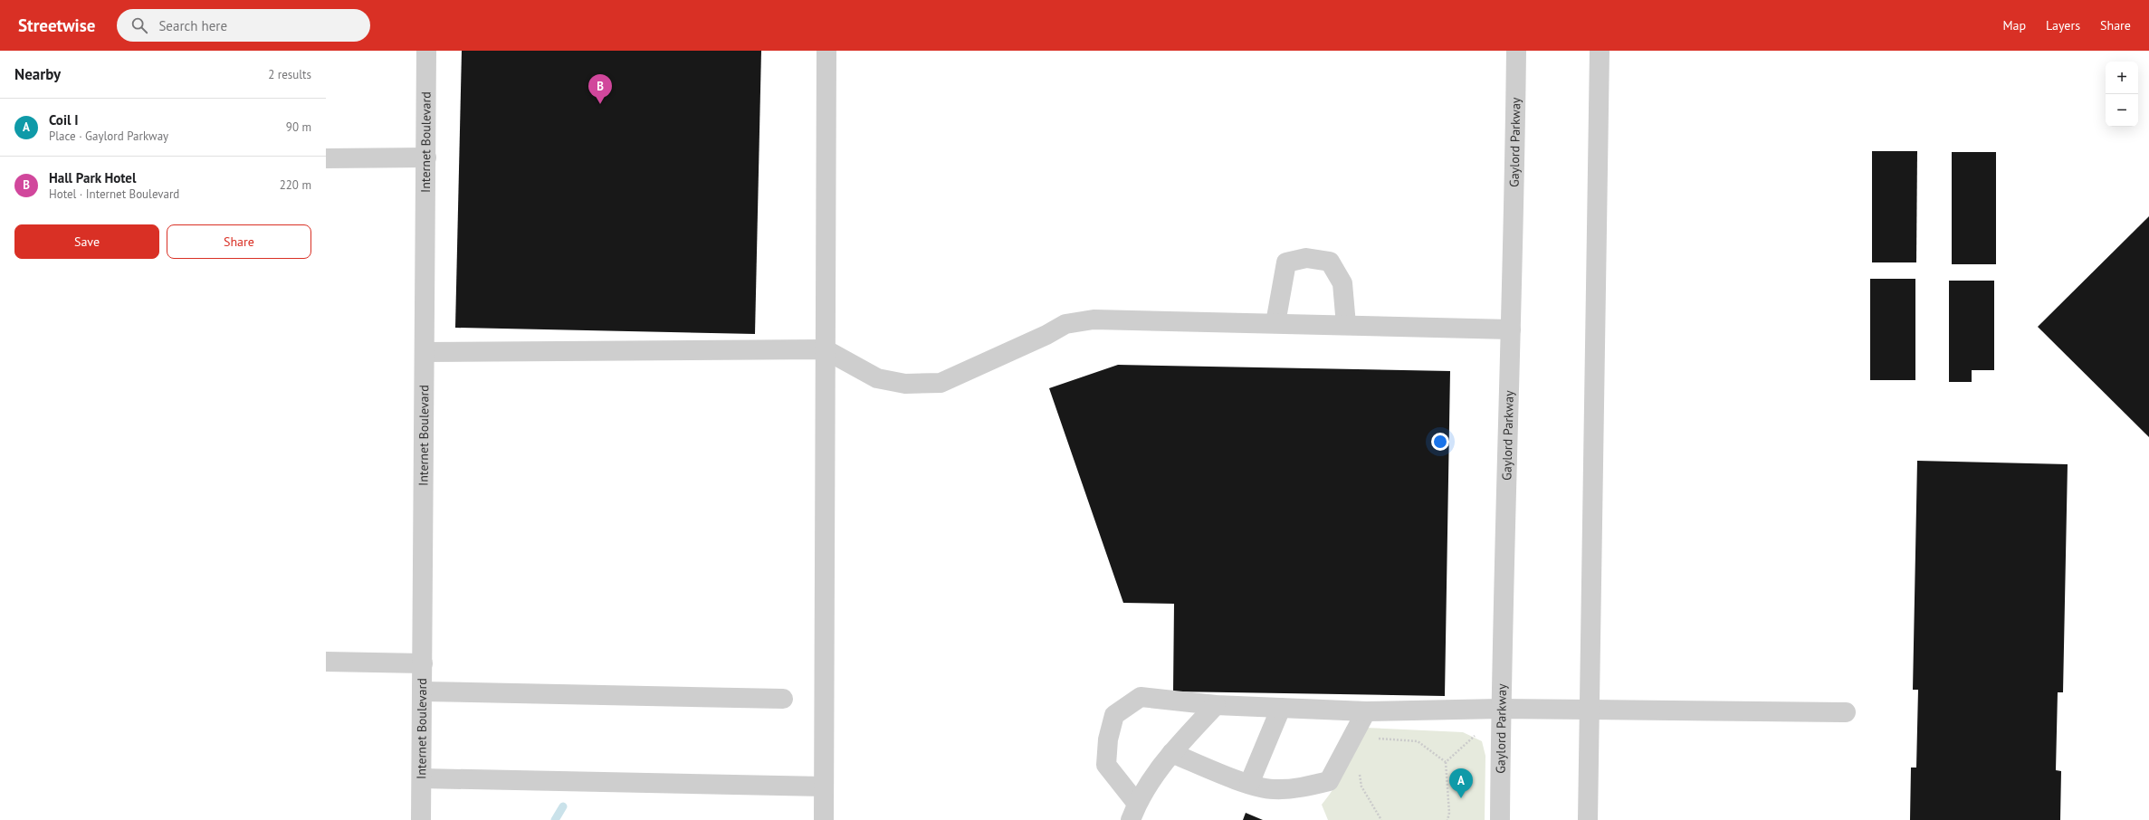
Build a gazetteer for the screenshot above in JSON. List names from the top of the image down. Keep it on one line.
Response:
{"streets":{"street":["Internet Boulevard","Gaylord Parkway"]},"page":{"header":"Streetwise","search":"Search here","nav":["Map","Layers","Share"],"heading":["Nearby","2 results"],"map_buttons":["+","−"],"pins":["B","A"],"list":[{"mark":"A","name":"Coil I","note":"Place · Gaylord Parkway","value":"90 m"},{"mark":"B","name":"Hall Park Hotel","note":"Hotel · Internet Boulevard","value":"220 m"}],"buttons":["Save","Share"]}}
